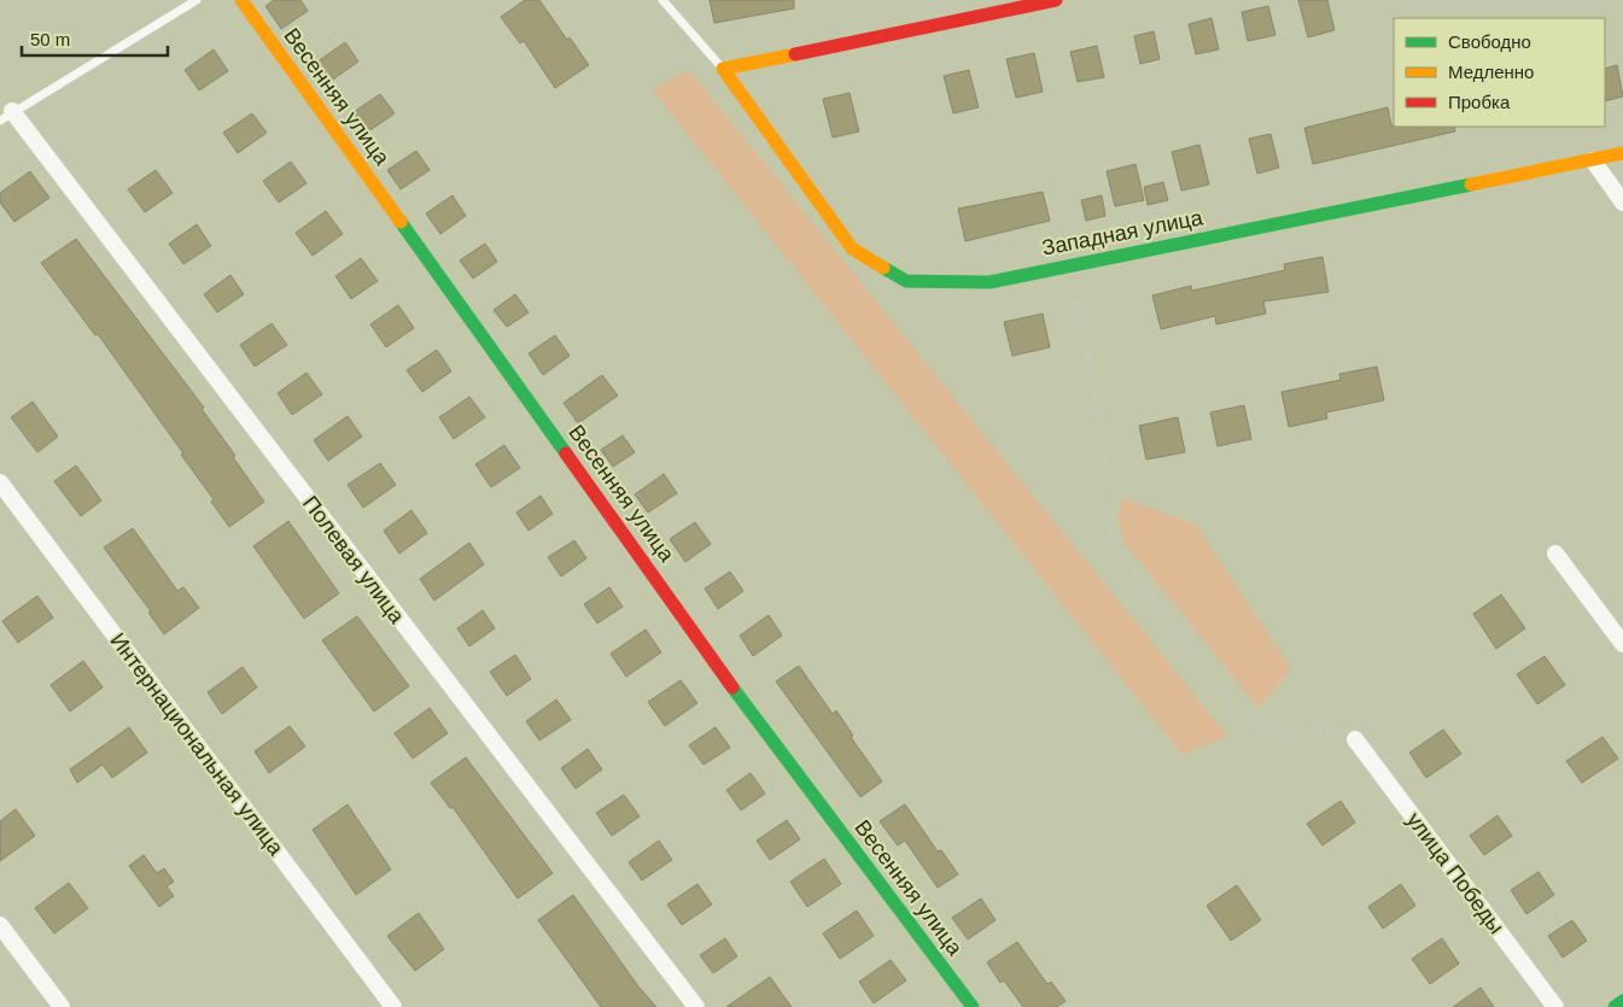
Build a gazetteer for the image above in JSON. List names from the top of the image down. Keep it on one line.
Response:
{"streets":{"street":["Весенняя улица","Западная улица","Полевая улица","Интернациональная улица","улица Победы"]},"legend":["Свободно","Медленно","Пробка"],"scale_bar":"50 m"}
